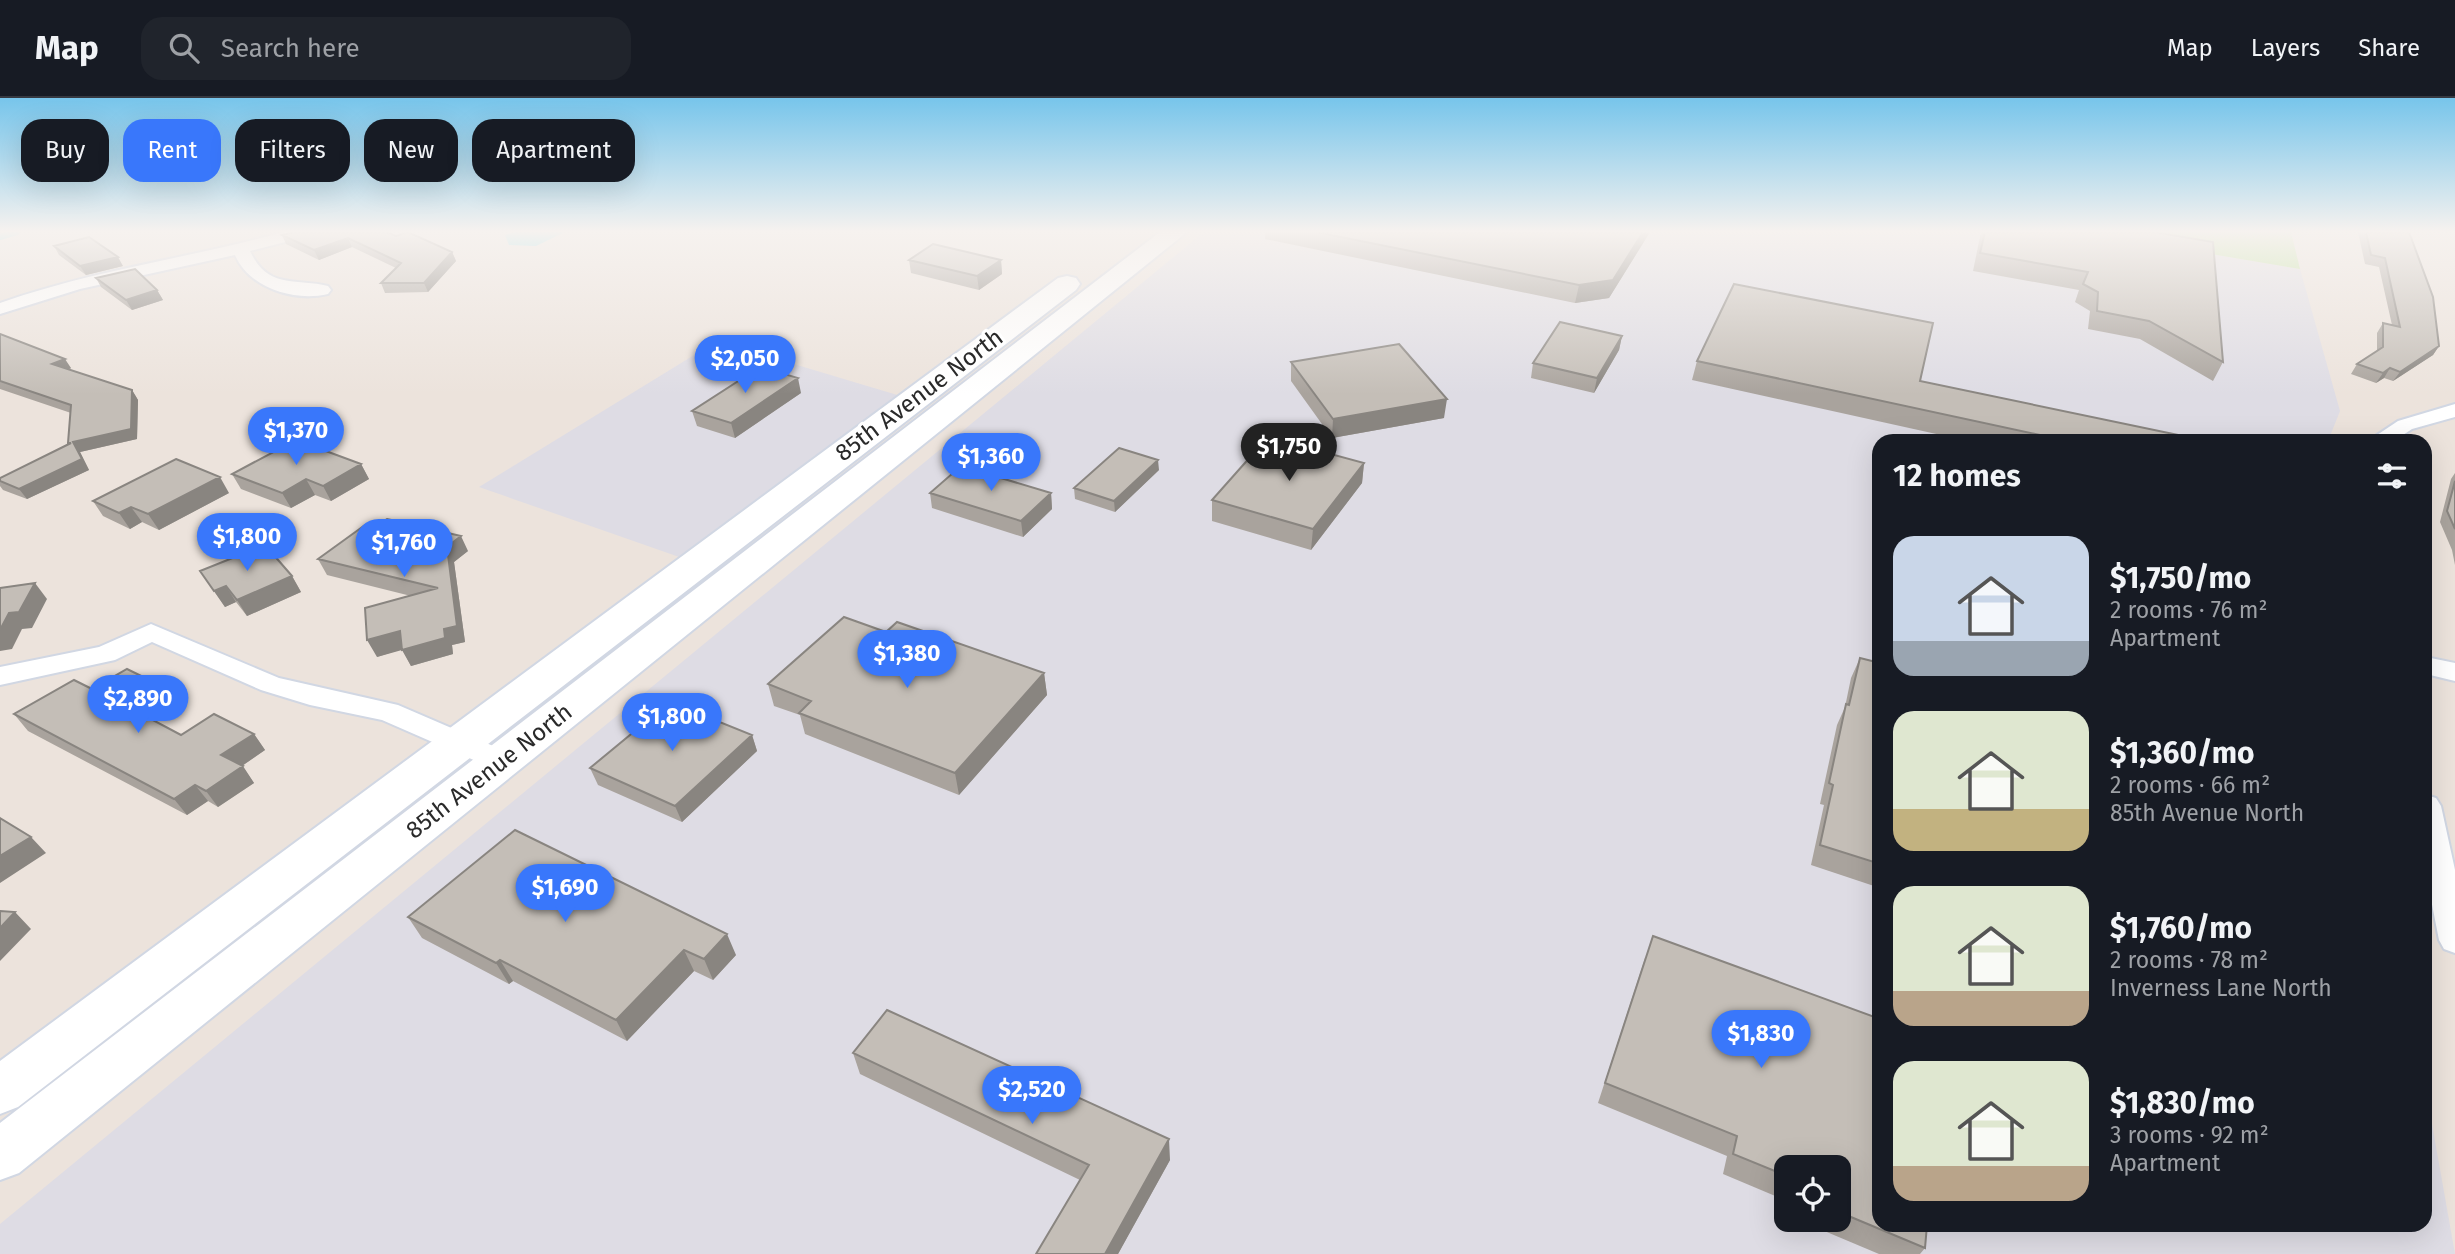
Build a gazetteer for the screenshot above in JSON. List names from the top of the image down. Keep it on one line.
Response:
{"streets":{"main road":["85th Avenue North"]},"page":{"header":"Map","search":"Search here","nav":["Map","Layers","Share"],"chip":["Buy","Rent","Filters","New","Apartment"],"price":["$2,050","$1,370","$1,750","$1,360","$1,800","$1,760","$1,380","$2,890","$1,800","$1,690","$1,830","$2,520"],"heading":"12 homes","list":[{"name":"$1,750/mo","note":"2 rooms · 76 m² · Apartment"},{"name":"$1,360/mo","note":"2 rooms · 66 m² · 85th Avenue North"},{"name":"$1,760/mo","note":"2 rooms · 78 m² · Inverness Lane North"},{"name":"$1,830/mo","note":"3 rooms · 92 m² · Apartment"}]}}
